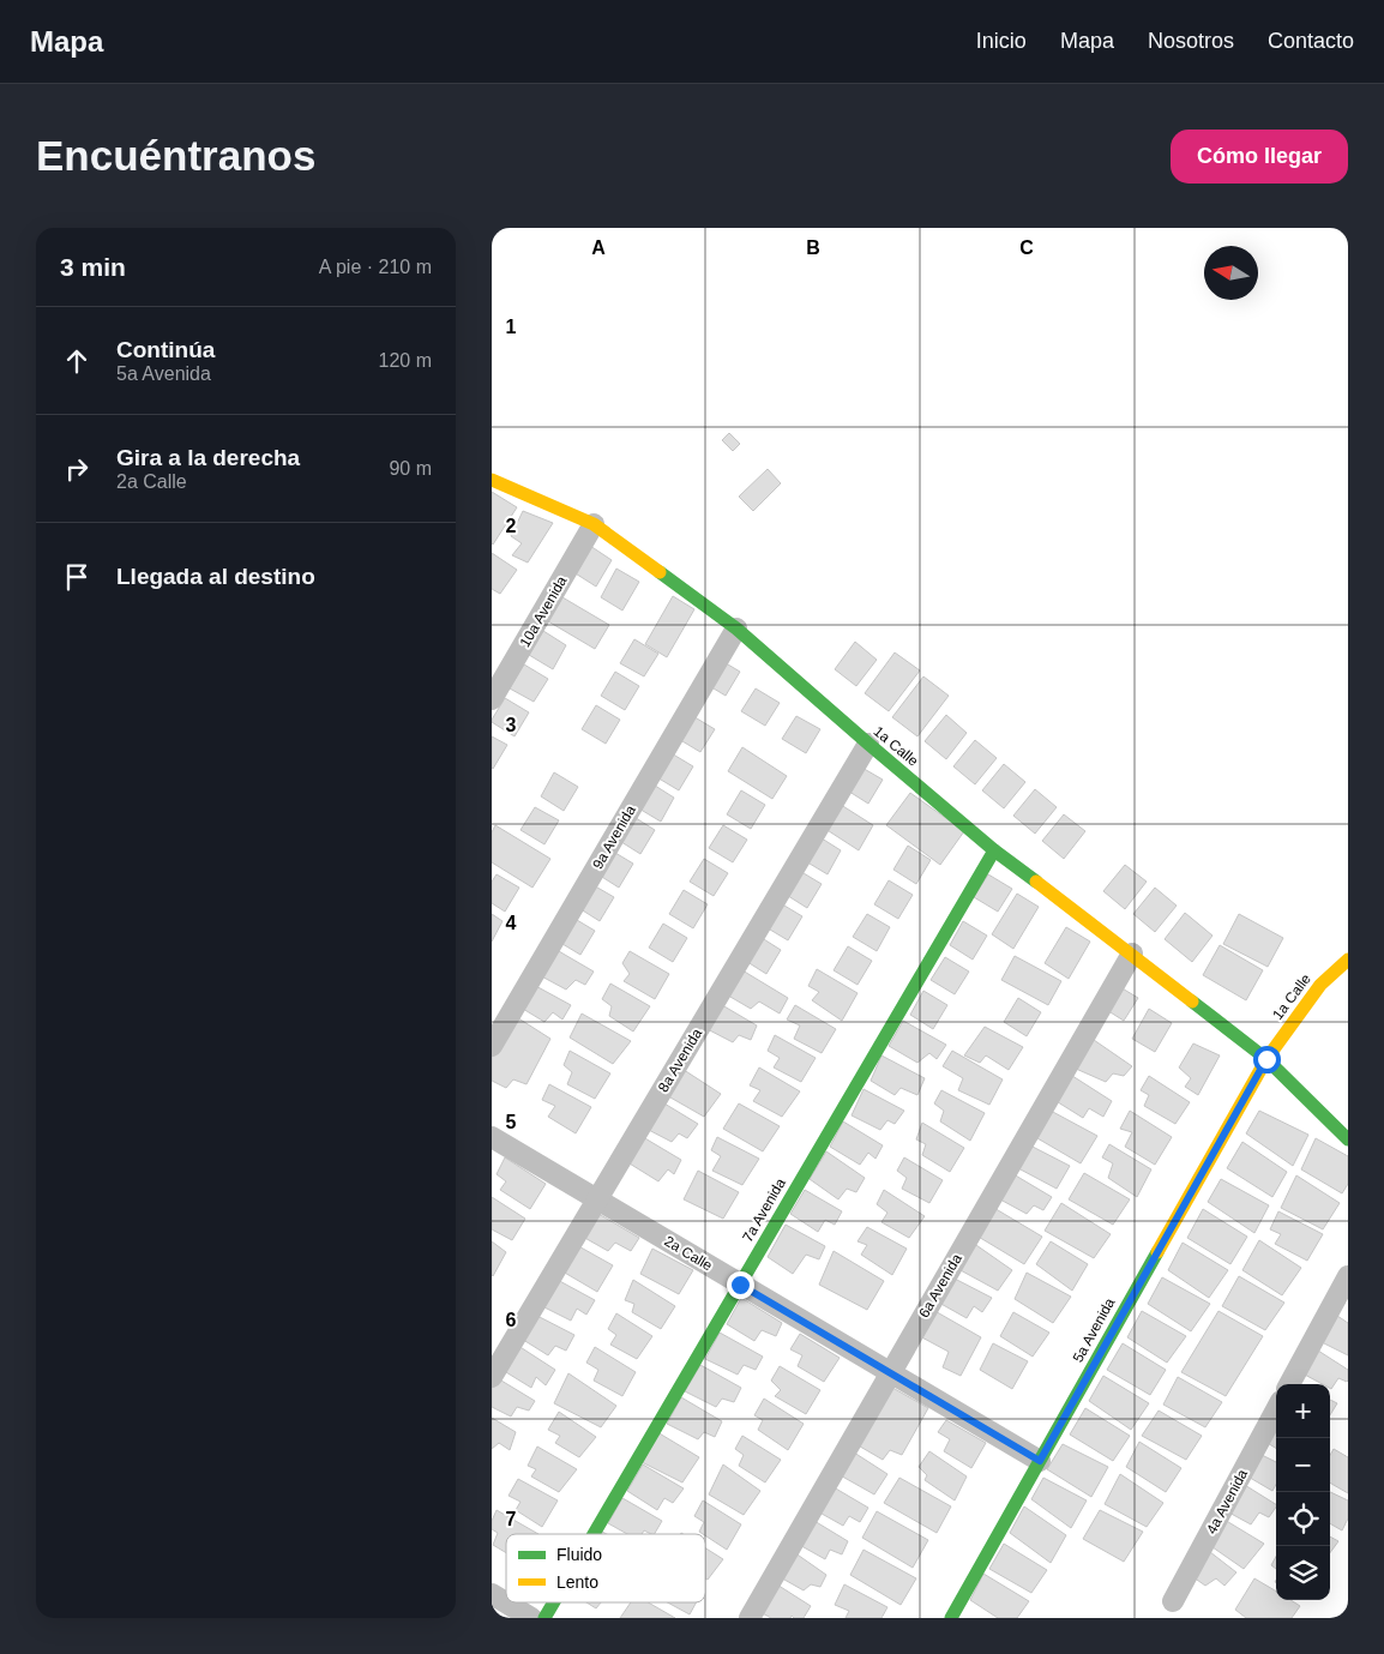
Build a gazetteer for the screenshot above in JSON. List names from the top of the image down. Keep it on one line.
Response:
{"streets":{"street":["10a Avenida","1a Calle","9a Avenida","8a Avenida","7a Avenida","2a Calle","6a Avenida","5a Avenida","4a Avenida"]},"crossings":[["10a Avenida","1a Calle"],["1a Calle","9a Avenida"],["1a Calle","8a Avenida"],["1a Calle","7a Avenida"],["1a Calle","6a Avenida"],["1a Calle","5a Avenida"],["8a Avenida","2a Calle"],["7a Avenida","2a Calle"],["2a Calle","6a Avenida"],["2a Calle","5a Avenida"]],"legend":["Fluido","Lento"],"north":"left","page":{"header":"Mapa","nav":["Inicio","Mapa","Nosotros","Contacto"],"buttons":"Cómo llegar","title":"Encuéntranos","heading":["3 min","A pie · 210 m"],"list":[["Continúa","5a Avenida","120 m"],["Gira a la derecha","2a Calle","90 m"],"Llegada al destino"],"map_buttons":["+","−"]},"grid":{"columns":["A","B","C"],"rows":["1","2","3","4","5","6","7"]}}
